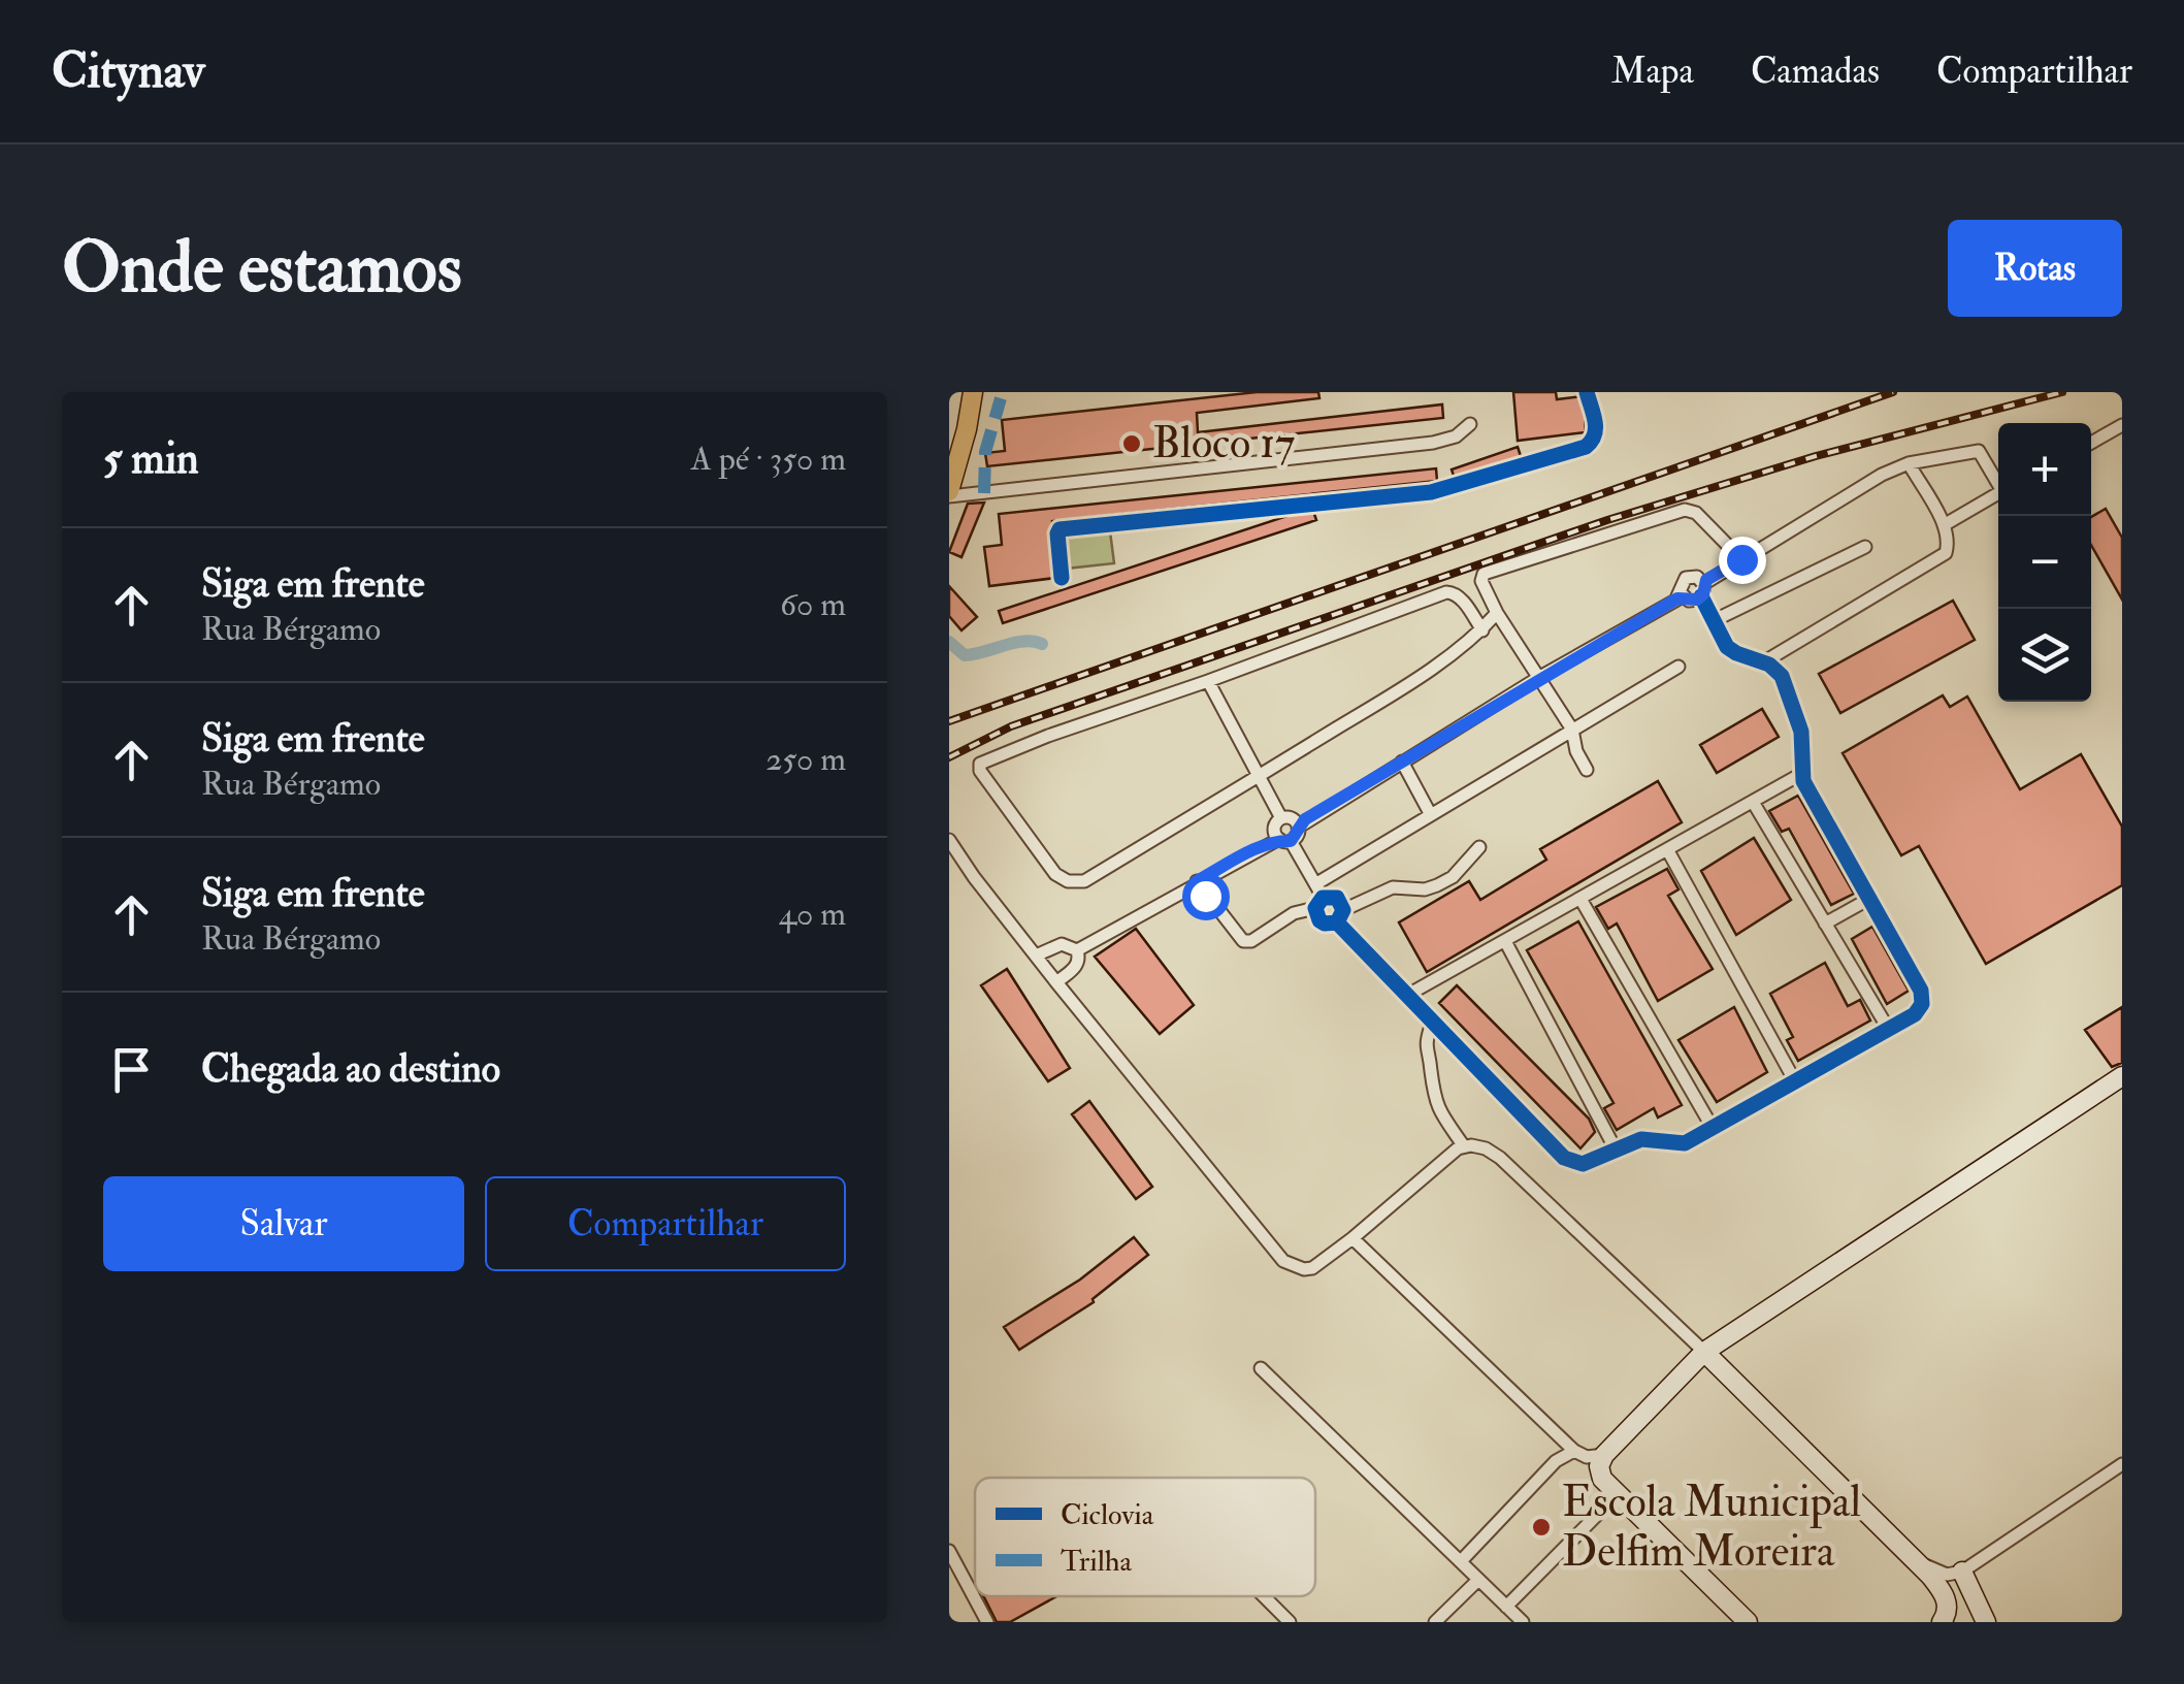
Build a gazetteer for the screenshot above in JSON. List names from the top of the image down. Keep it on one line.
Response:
{"places":["Bloco 17","Escola Municipal Delfim Moreira"],"legend":["Ciclovia","Trilha"],"page":{"header":"Citynav","nav":["Mapa","Camadas","Compartilhar"],"buttons":["Rotas",["Salvar","Compartilhar"]],"title":"Onde estamos","heading":["5 min","A pé · 350 m"],"map_buttons":["+","−"],"list":[["Siga em frente","Rua Bérgamo","60 m"],["Siga em frente","Rua Bérgamo","250 m"],["Siga em frente","Rua Bérgamo","40 m"],"Chegada ao destino"]}}
